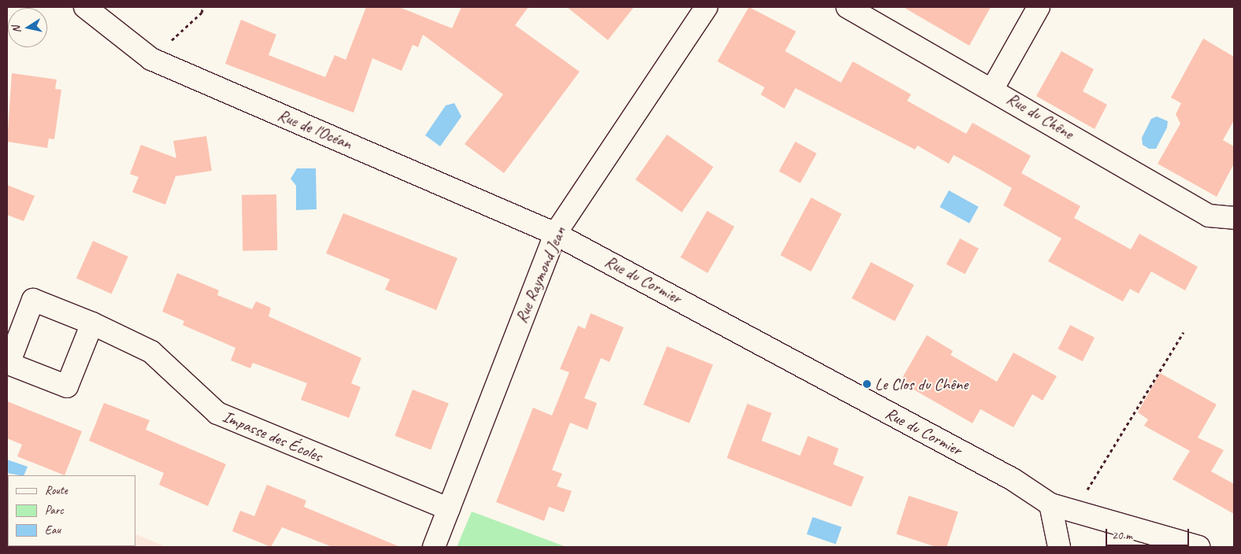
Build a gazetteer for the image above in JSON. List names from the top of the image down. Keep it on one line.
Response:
{"streets":{"street":["Rue du Chêne","Rue de l'Océan","Rue Raymond Jean","Rue du Cormier","Impasse des Écoles"]},"crossings":[["Rue de l'Océan","Rue Raymond Jean"],["Rue de l'Océan","Rue du Cormier"],["Rue Raymond Jean","Rue du Cormier"],["Rue Raymond Jean","Impasse des Écoles"]],"places":["Le Clos du Chêne"],"legend":["Route","Parc","Eau"],"scale_bar":"20 m","north":"left"}
